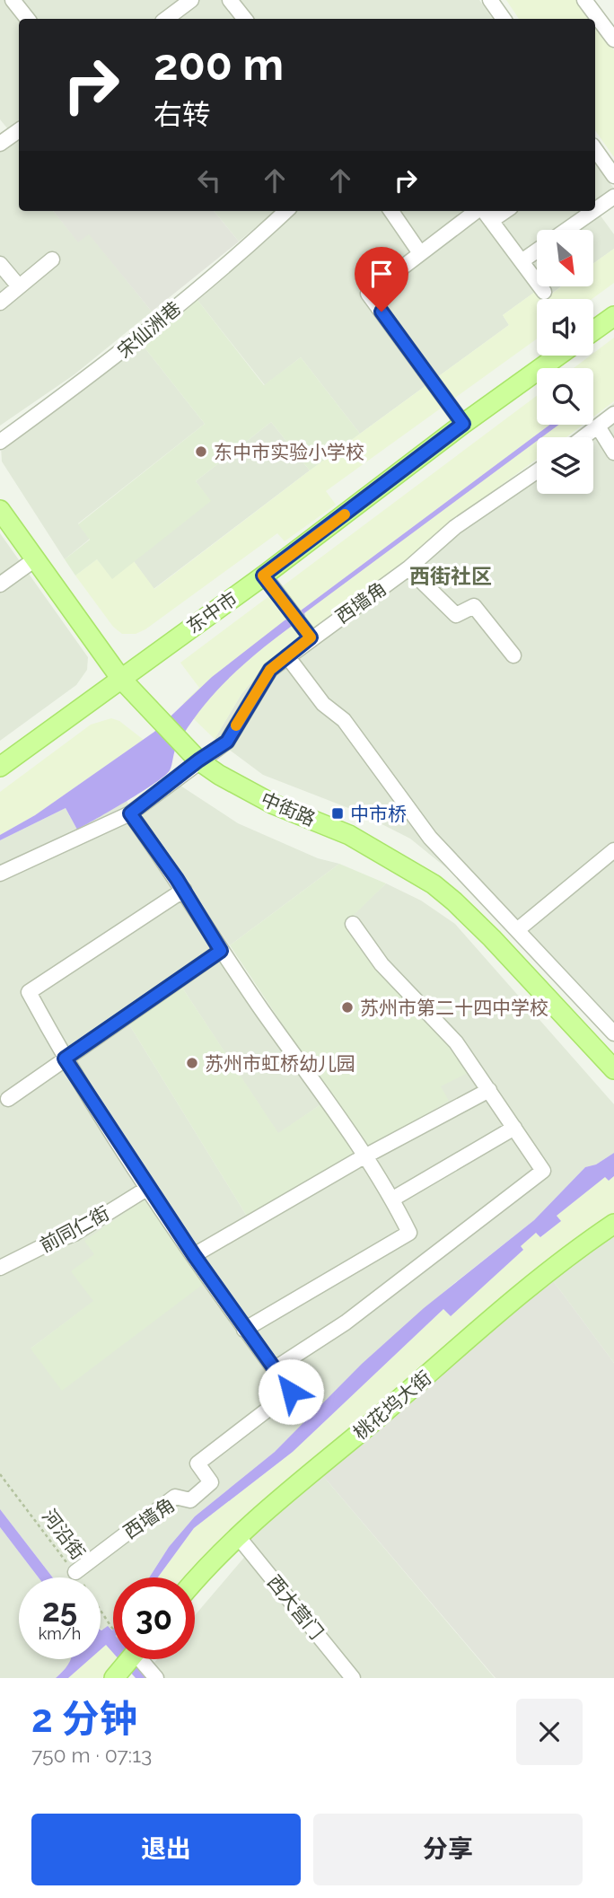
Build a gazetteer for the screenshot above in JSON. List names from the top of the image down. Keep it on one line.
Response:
{"streets":{"main road":["东中市","中街路","桃花坞大街"],"street":["宋仙洲巷","西墙角","前同仁街","西大营门"],"path":["河沿街"]},"crossings":[["西墙角","中街路"],["西墙角","前同仁街"],["西墙角","河沿街"],["东中市","中街路"],["桃花坞大街","西大营门"]],"districts":["西街社区"],"places":{"other":["东中市实验小学校","苏州市第二十四中学校","苏州市虹桥幼儿园"],"transit":["中市桥"]},"north":"bottom right","page":{"turn":["200 m","右转"],"speed":"25 km/h","limit":"30","heading":["2 分钟","750 m · 07:13"],"buttons":["退出","分享"]}}
